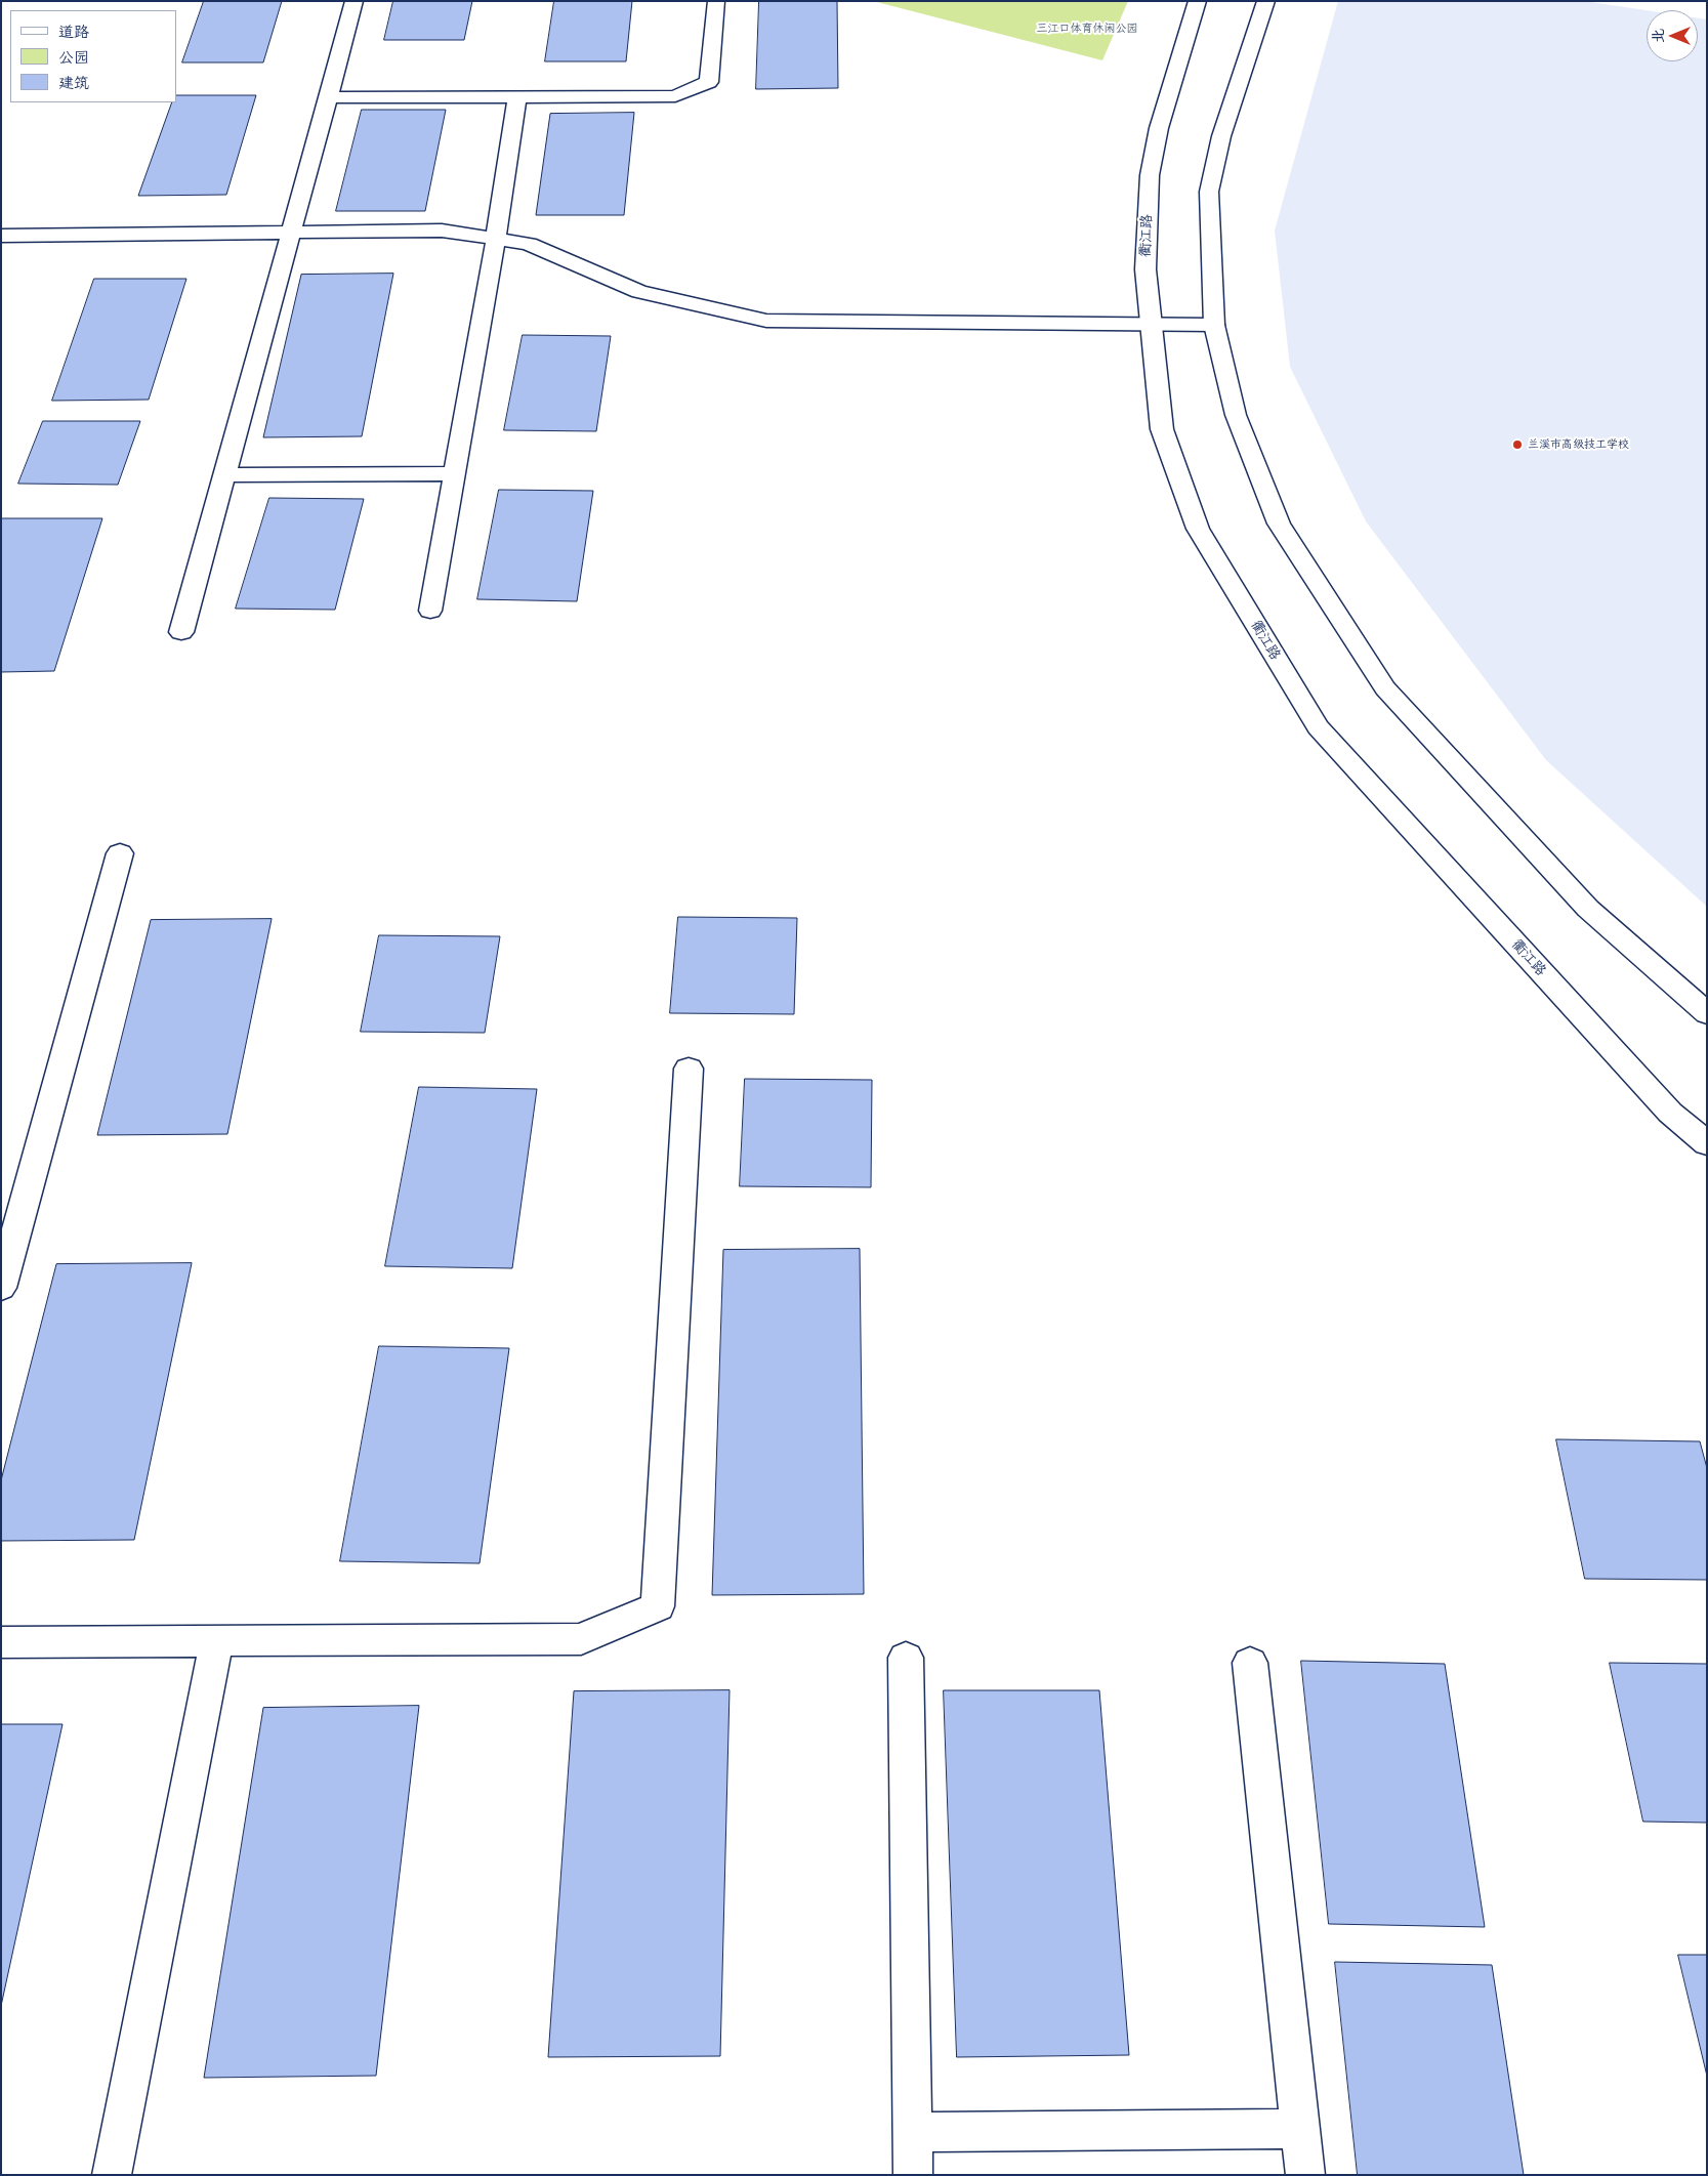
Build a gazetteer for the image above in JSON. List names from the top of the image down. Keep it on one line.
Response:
{"streets":{"main road":["衢江路"]},"parks":["三江口体育休闲公园"],"places":["兰溪市高级技工学校"],"legend":["道路","公园","建筑"],"north":"left"}
